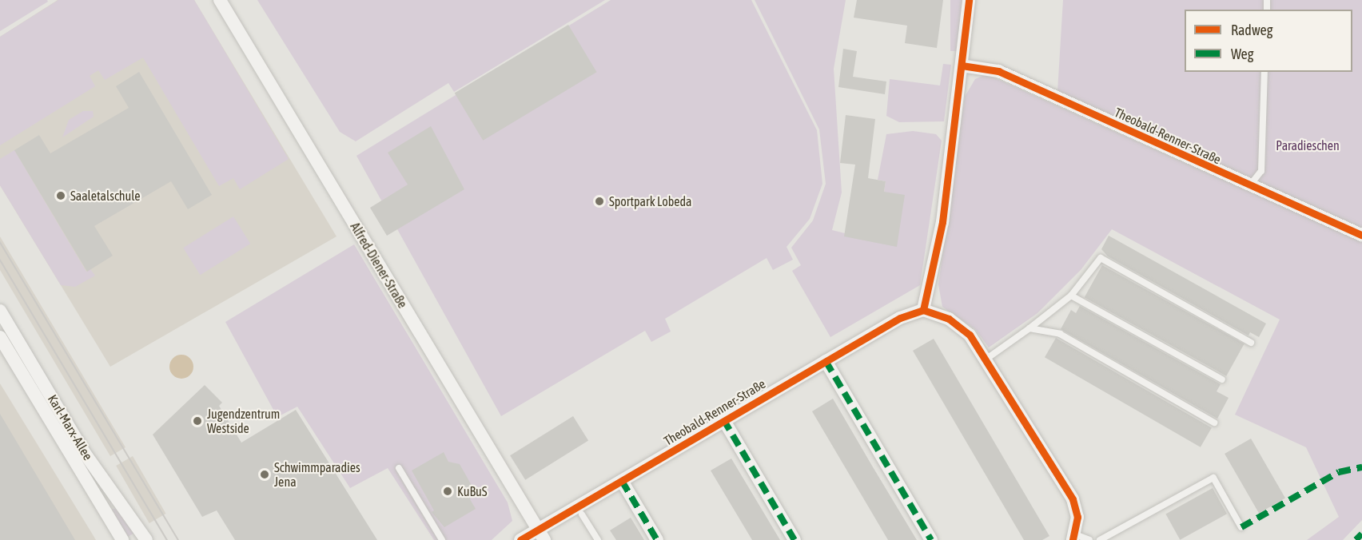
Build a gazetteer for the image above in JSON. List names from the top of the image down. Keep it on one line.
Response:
{"streets":{"street":["Theobald-Renner-Straße","Alfred-Diener-Straße","Karl-Marx-Allee"]},"crossings":[["Theobald-Renner-Straße","Alfred-Diener-Straße"]],"parks":["Paradieschen"],"places":["Saaletalschule","Sportpark Lobeda","Jugendzentrum Westside","Schwimmparadies Jena","KuBuS"],"legend":["Radweg","Weg"]}
